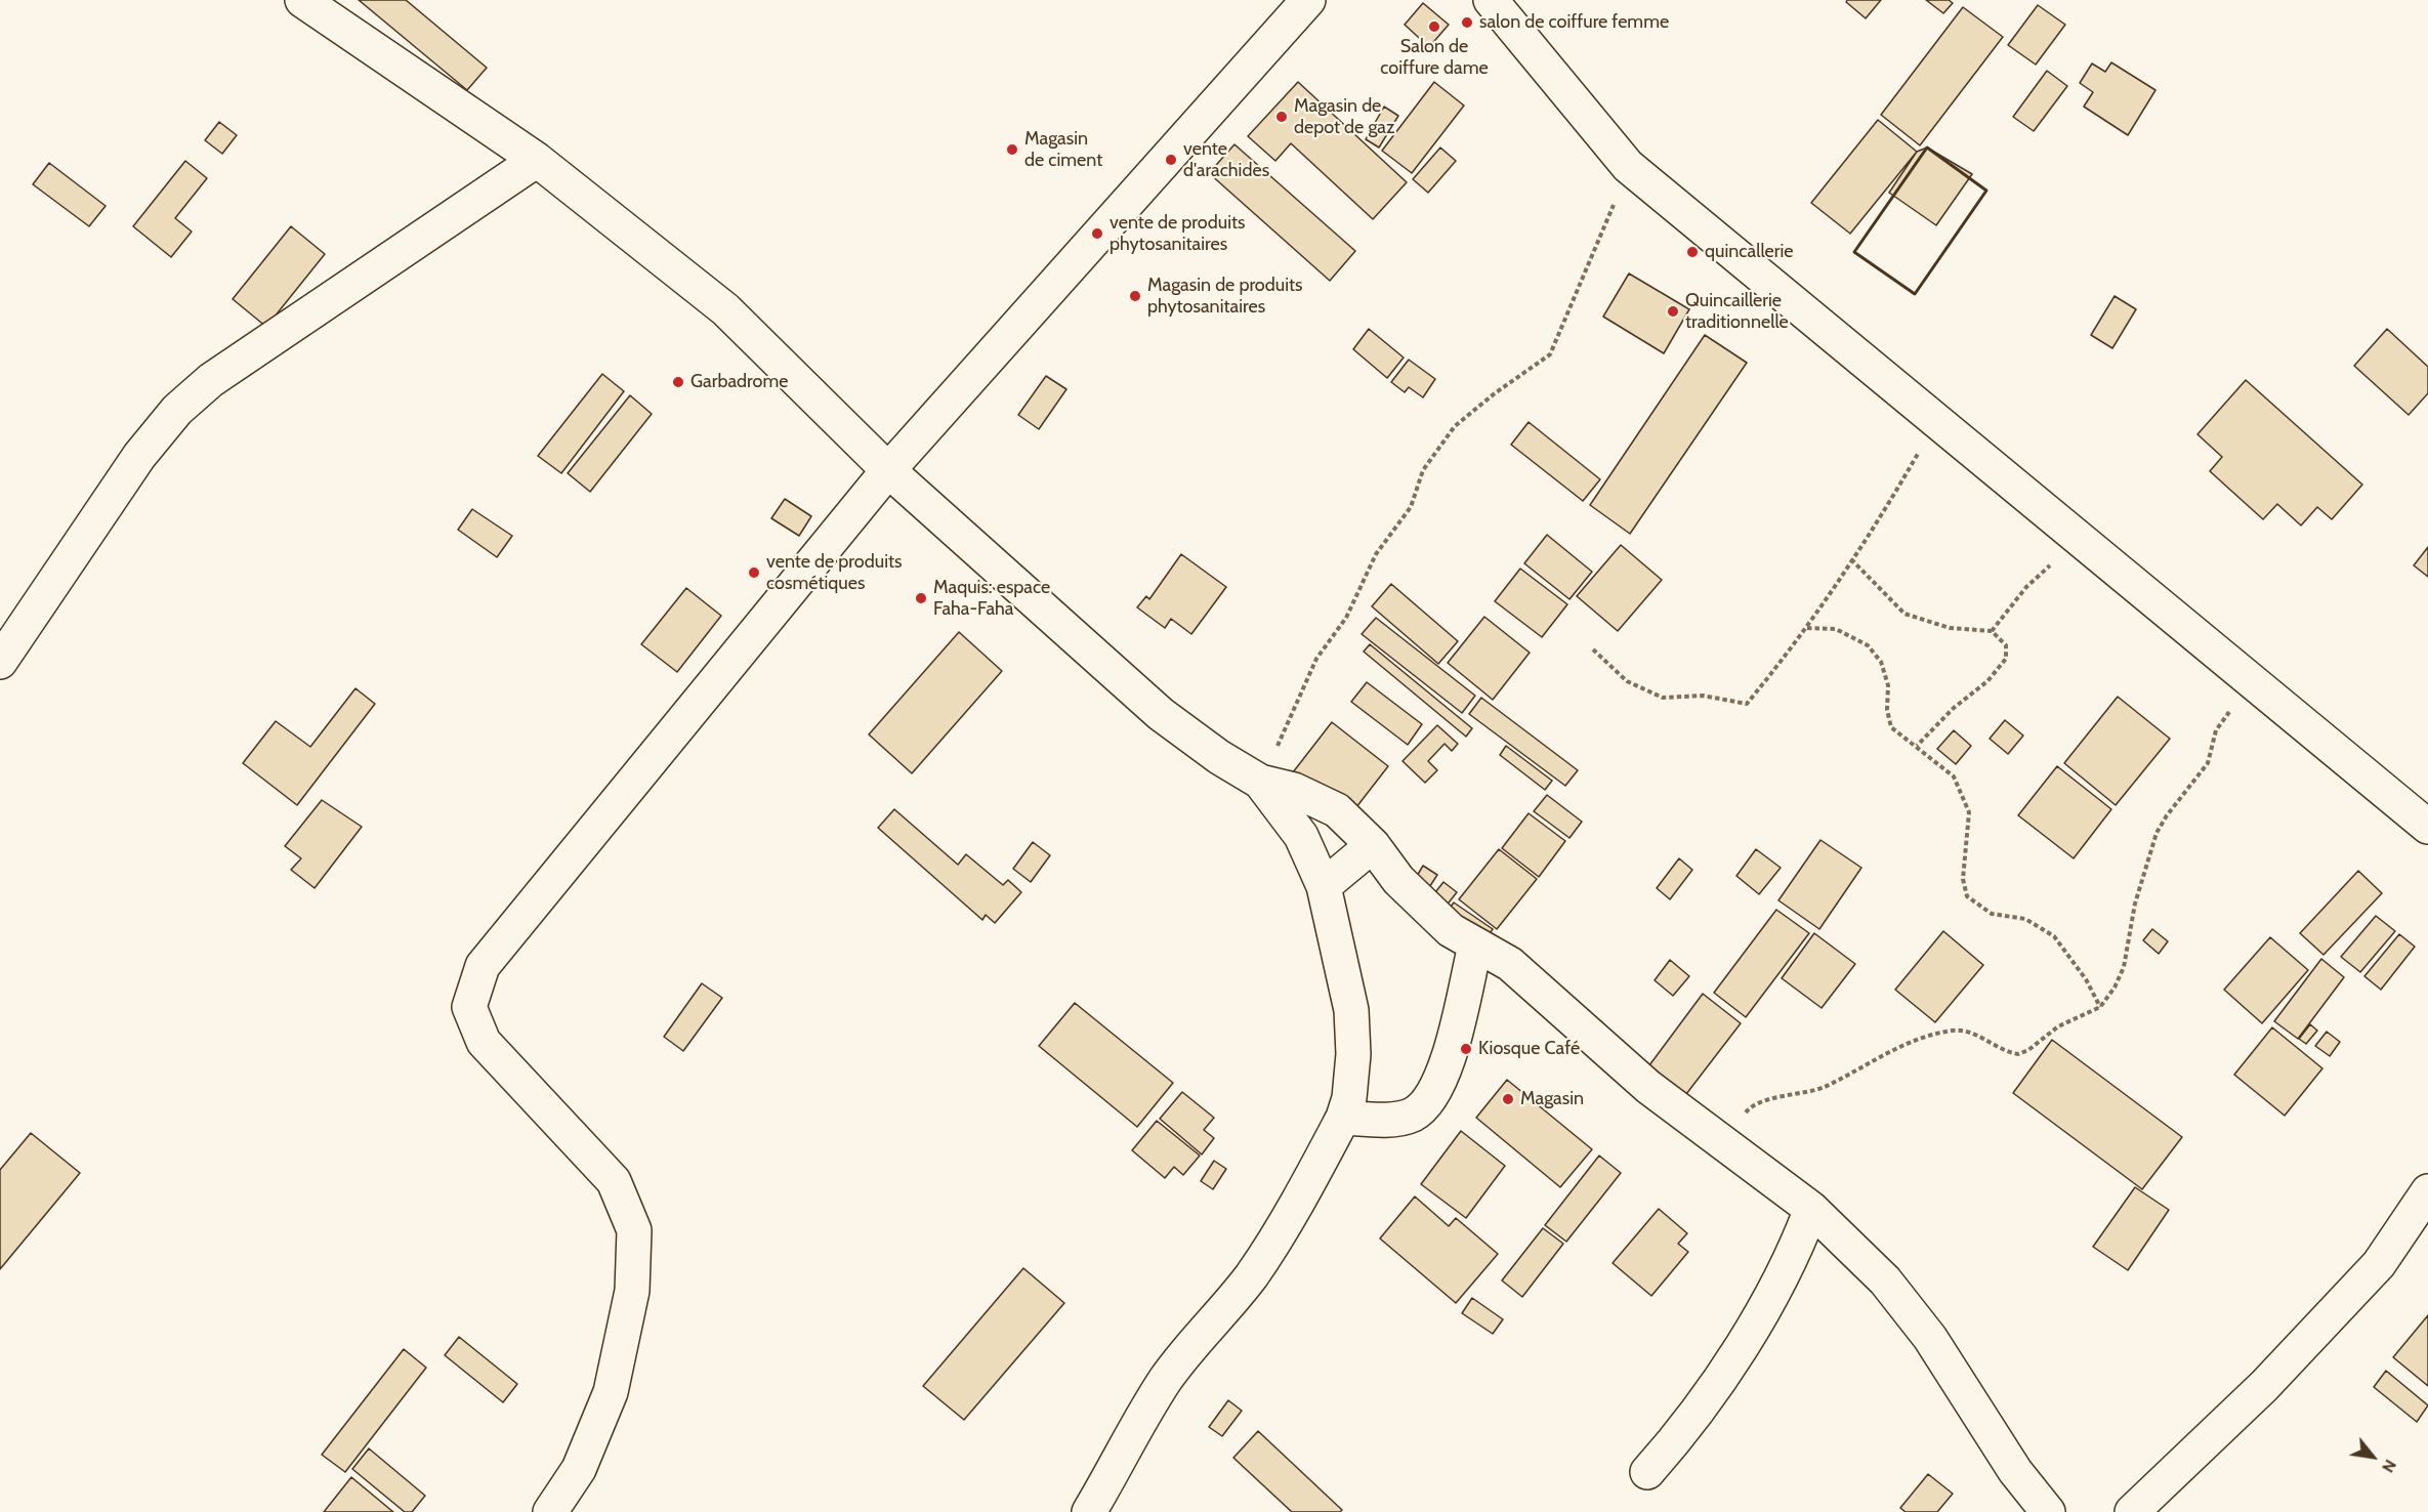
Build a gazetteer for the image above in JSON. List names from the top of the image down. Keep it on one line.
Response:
{"places":["salon de coiffure femme","Salon de coiffure dame","Magasin de depot de gaz","Magasin de ciment","vente d'arachides","vente de produits phytosanitaires","quincallerie","Magasin de produits phytosanitaires","Quincaillerie traditionnelle","Garbadrome","vente de produits cosmétiques","Maquis: espace Faha-Faha","Kiosque Café","Magasin"],"north":"bottom right"}
